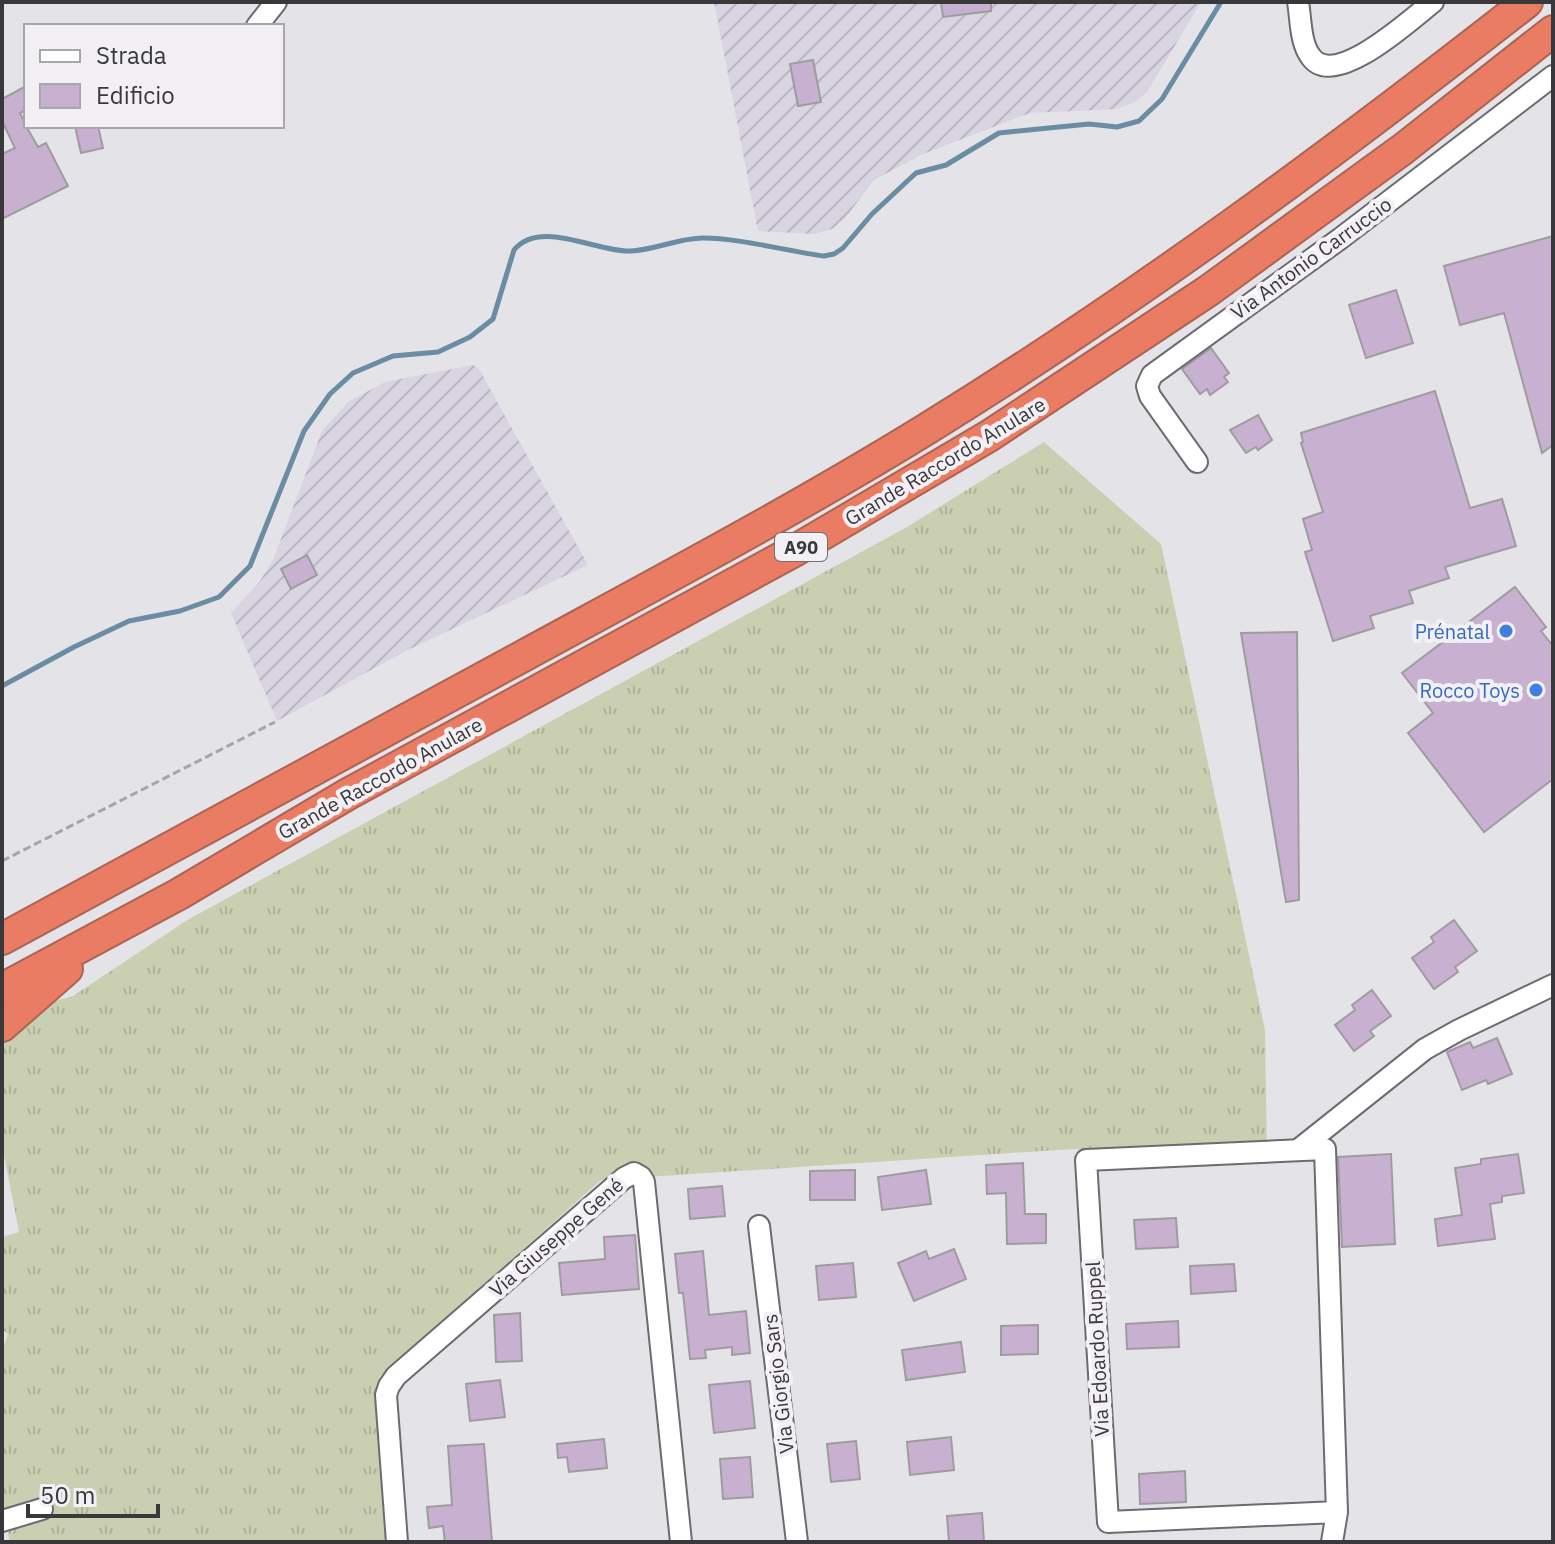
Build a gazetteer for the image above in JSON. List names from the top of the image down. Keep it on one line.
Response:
{"streets":{"highway":["Grande Raccordo Anulare","A90"],"street":["Via Antonio Carruccio","Via Giuseppe Gené","Via Edoardo Ruppel","Via Giorgio Sars"]},"places":["Prénatal","Rocco Toys"],"legend":["Strada","Edificio"],"scale_bar":"50 m"}
